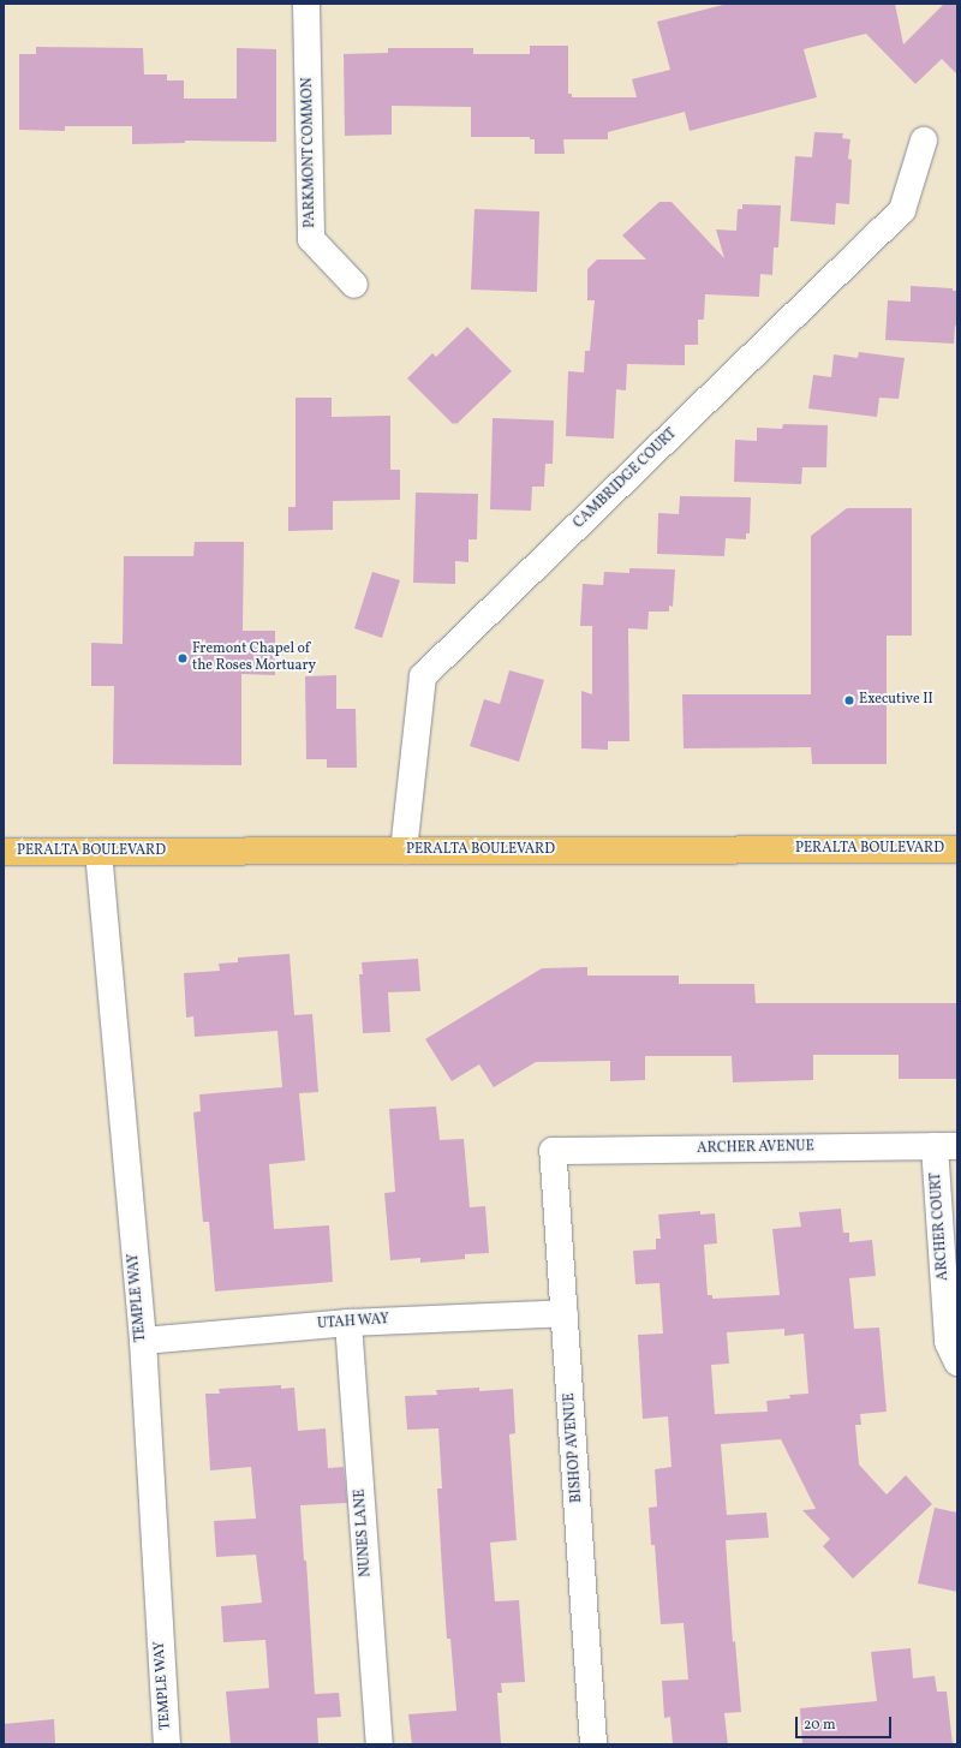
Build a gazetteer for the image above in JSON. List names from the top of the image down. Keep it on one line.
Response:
{"streets":{"main road":["PERALTA BOULEVARD"],"street":["PARKMONT COMMON","CAMBRIDGE COURT","ARCHER AVENUE","ARCHER COURT","TEMPLE WAY","UTAH WAY","BISHOP AVENUE","NUNES LANE"]},"crossings":[["CAMBRIDGE COURT","PERALTA BOULEVARD"],["PERALTA BOULEVARD","TEMPLE WAY"],["ARCHER AVENUE","ARCHER COURT"],["ARCHER AVENUE","BISHOP AVENUE"],["TEMPLE WAY","UTAH WAY"],["UTAH WAY","BISHOP AVENUE"],["UTAH WAY","NUNES LANE"]],"places":["Fremont Chapel of the Roses Mortuary","Executive II"],"scale_bar":"20 m"}
